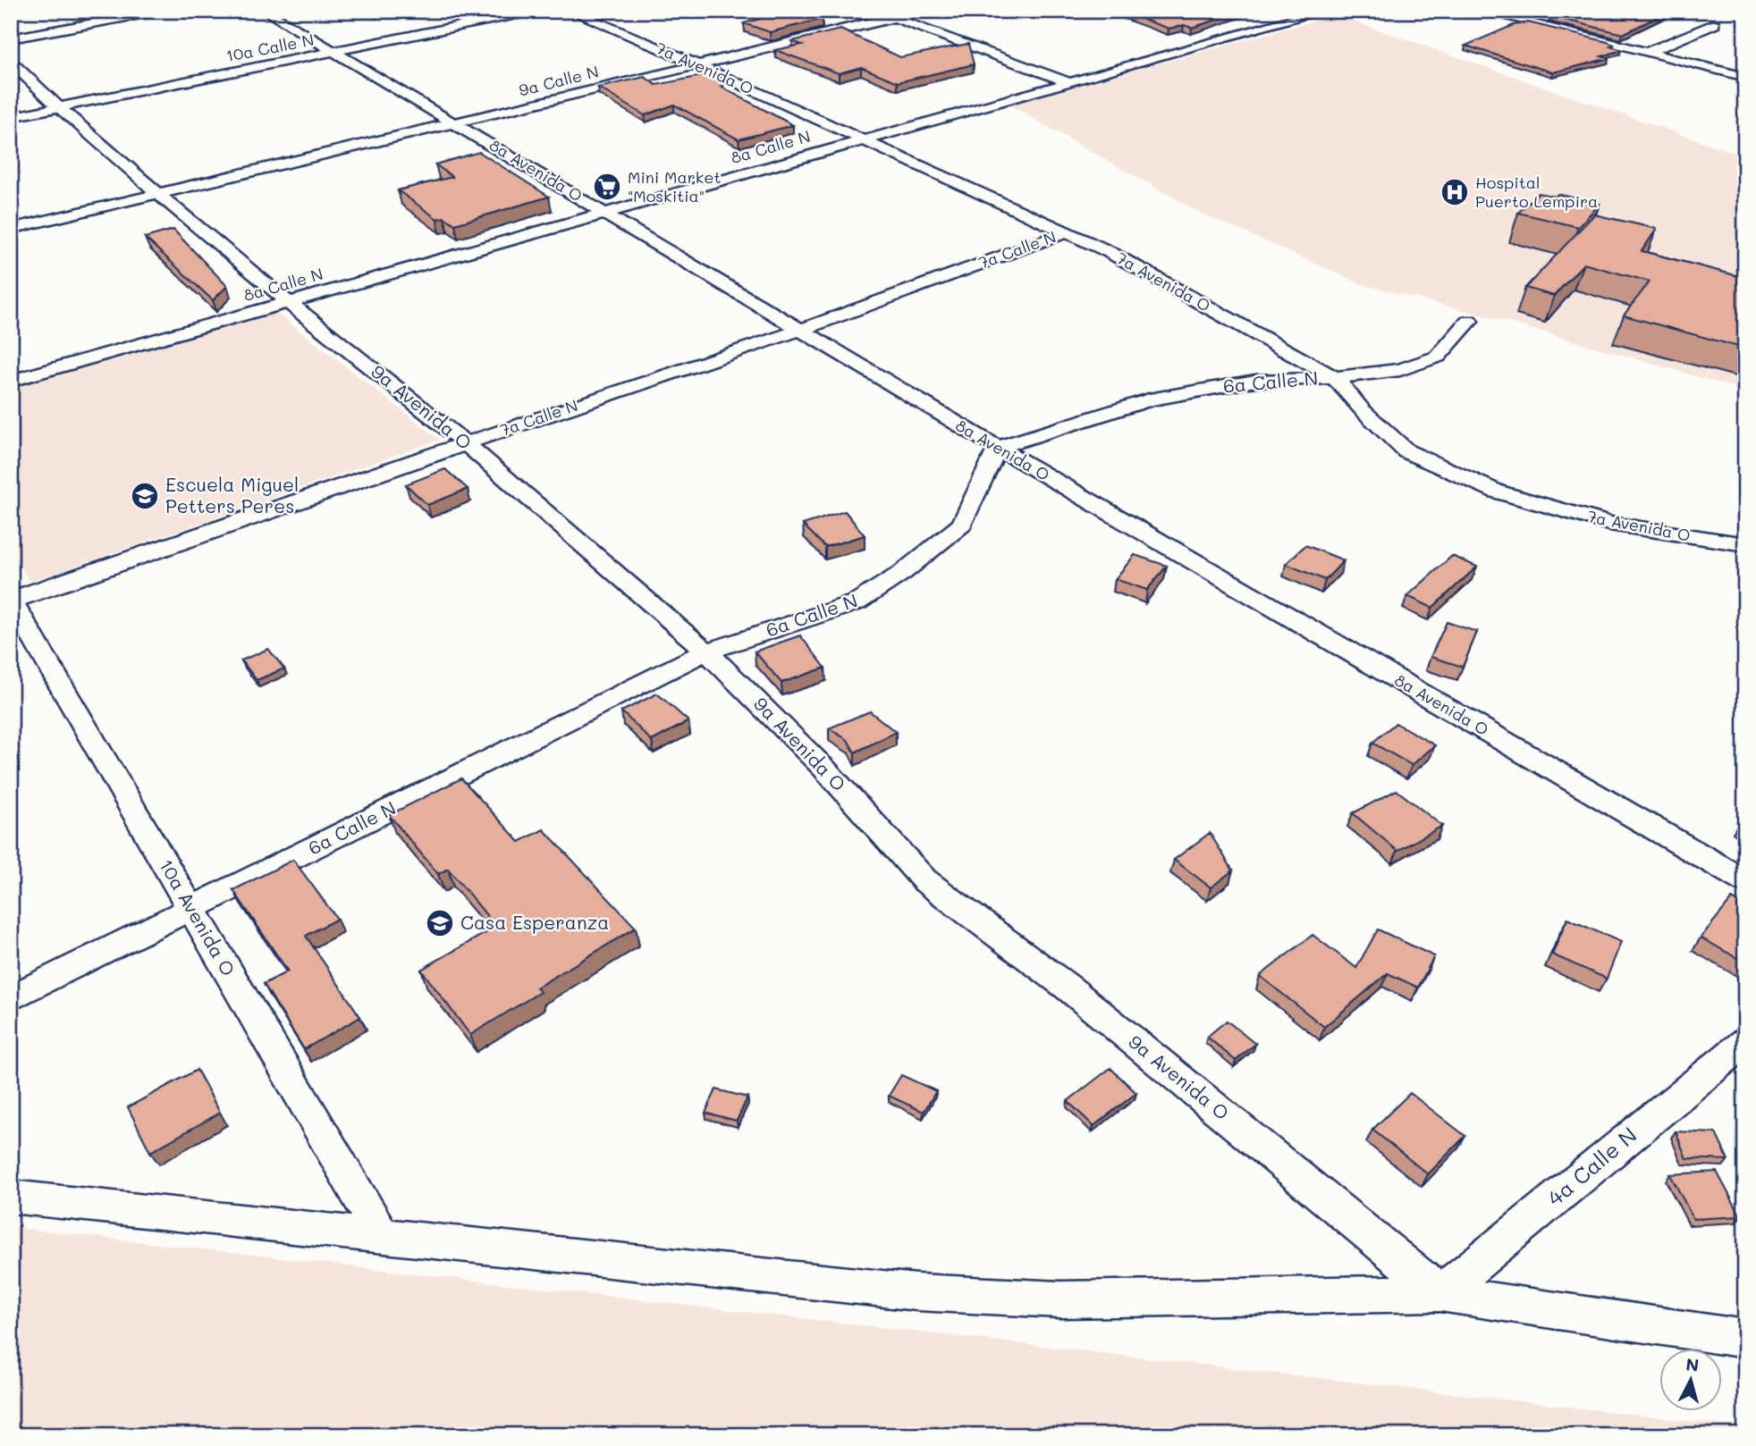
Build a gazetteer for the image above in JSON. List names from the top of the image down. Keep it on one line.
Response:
{"streets":{"street":["10a Calle N","7a Avenida O","9a Calle N","8a Calle N","8a Avenida O","7a Calle N","6a Calle N","9a Avenida O","10a Avenida O","4a Calle N"]},"crossings":[["10a Calle N","8a Avenida O"],["10a Calle N","9a Avenida O"],["7a Avenida O","9a Calle N"],["7a Avenida O","8a Calle N"],["7a Avenida O","7a Calle N"],["7a Avenida O","6a Calle N"],["9a Calle N","8a Avenida O"],["8a Calle N","8a Avenida O"],["8a Calle N","9a Avenida O"],["8a Avenida O","7a Calle N"],["8a Avenida O","6a Calle N"],["7a Calle N","9a Avenida O"],["7a Calle N","10a Avenida O"],["6a Calle N","9a Avenida O"],["6a Calle N","10a Avenida O"],["9a Avenida O","4a Calle N"]],"places":{"supermarket":["Mini Market \"Moskitia\""],"hospital":["Hospital Puerto Lempira"],"school or university":["Escuela Miguel Petters Peres","Casa Esperanza"]},"north":"top"}
